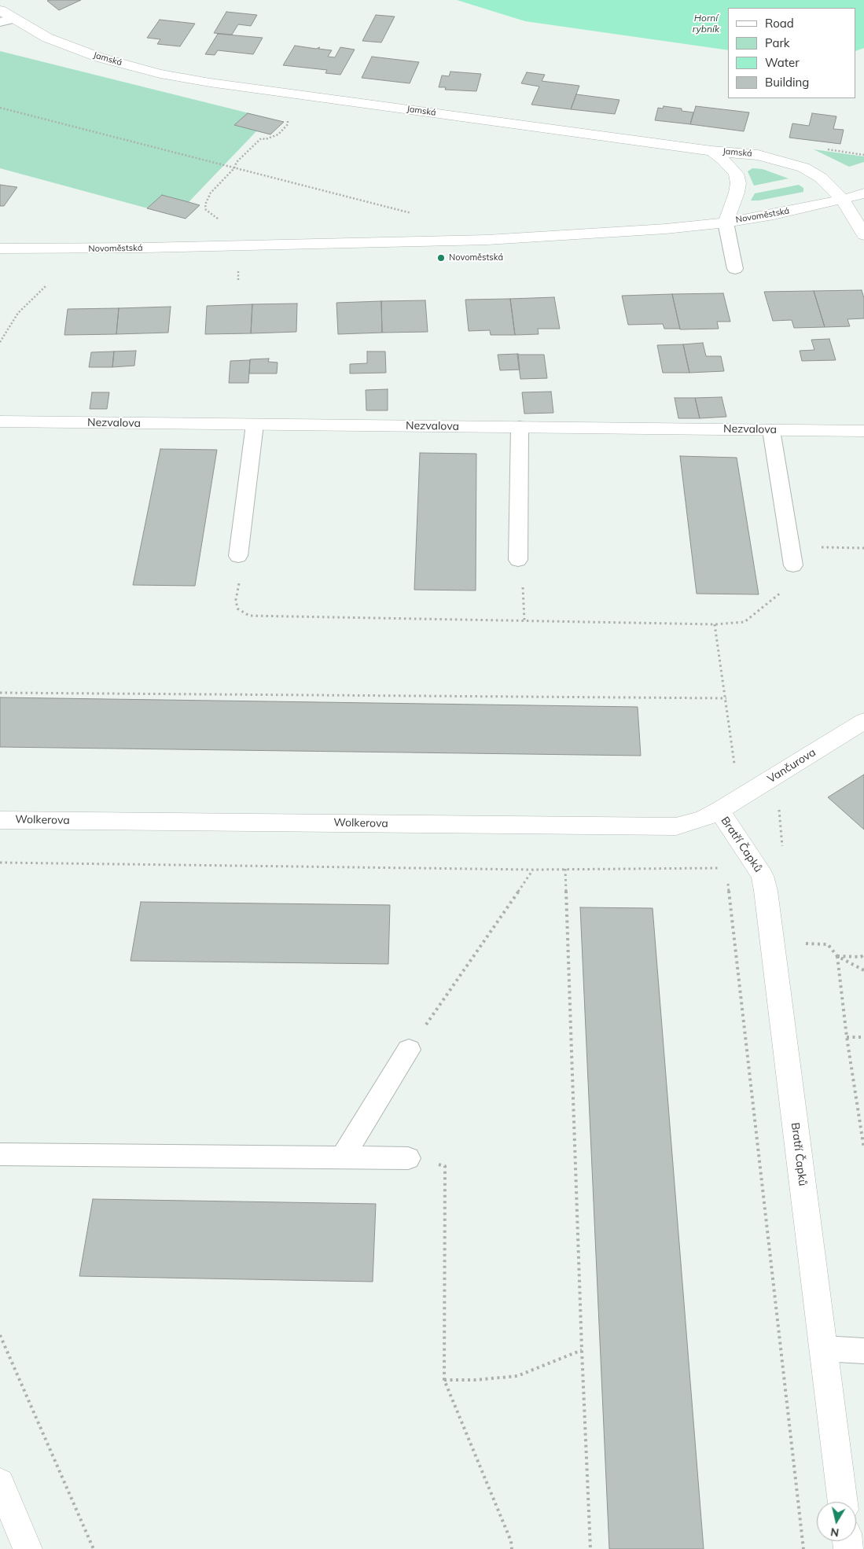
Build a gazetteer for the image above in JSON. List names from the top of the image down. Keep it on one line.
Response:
{"streets":{"street":["Jamská","Novoměstská","Nezvalova","Vančurova","Wolkerova","Bratří Čapků"]},"crossings":[["Jamská","Novoměstská"],["Vančurova","Wolkerova"],["Vančurova","Bratří Čapků"],["Wolkerova","Bratří Čapků"]],"water":["Horní rybník"],"places":["Novoměstská"],"legend":["Road","Park","Water","Building"],"north":"bottom"}
